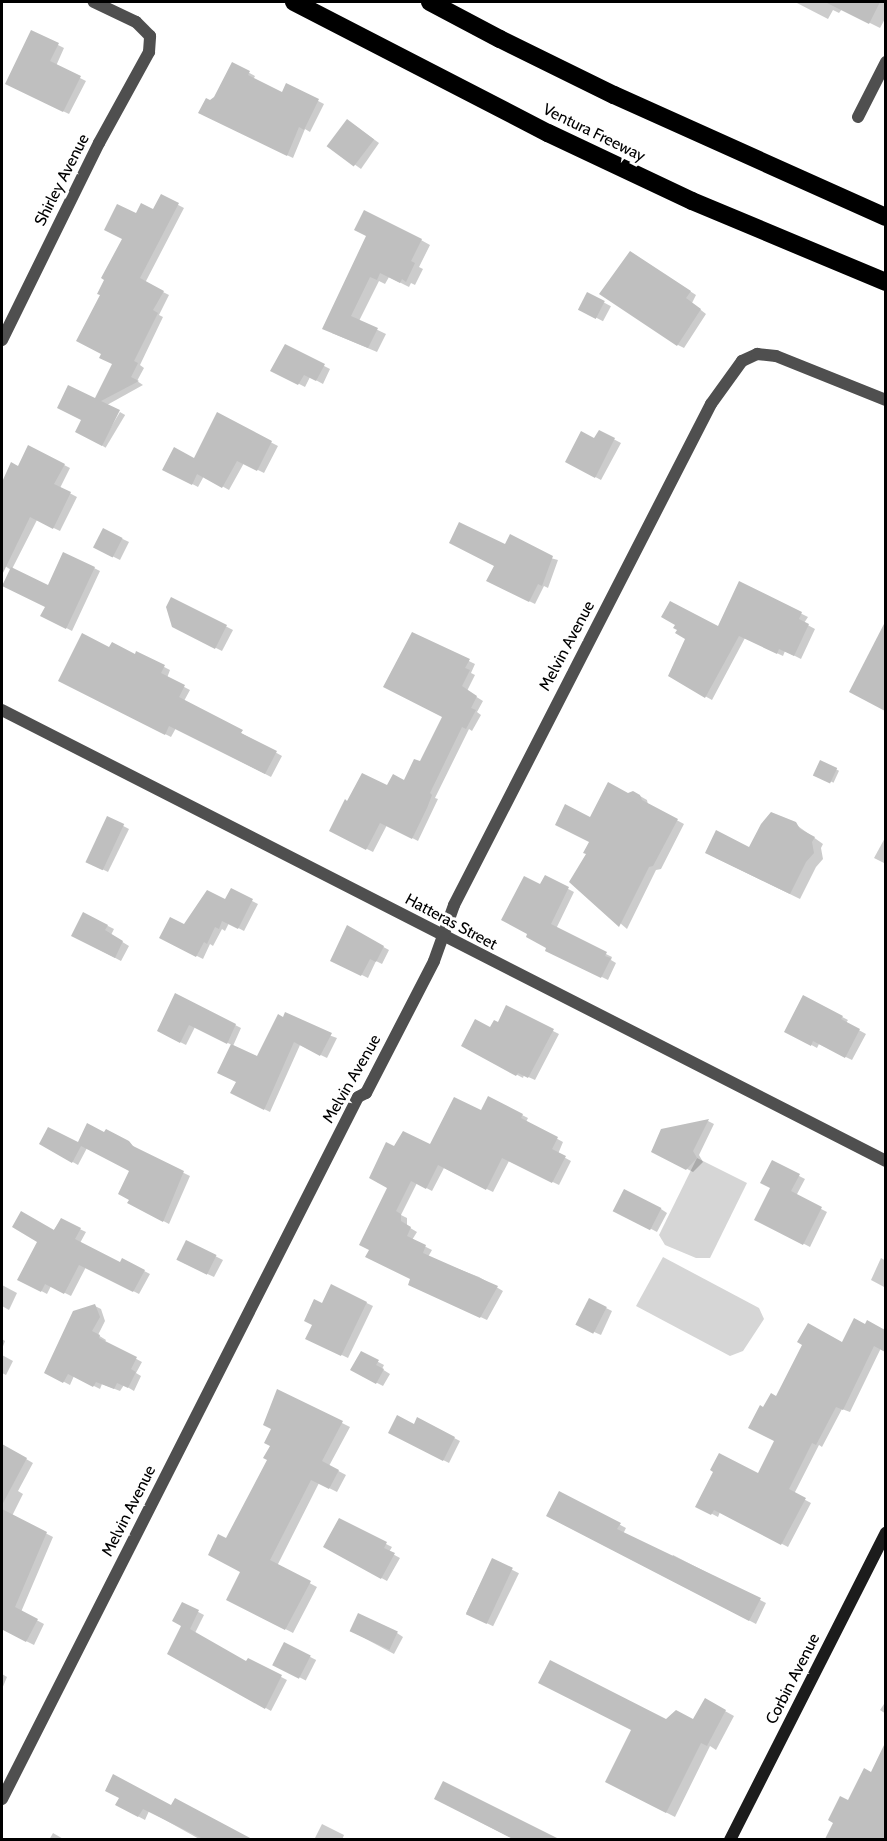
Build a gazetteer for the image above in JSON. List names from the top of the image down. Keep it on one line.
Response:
{"streets":{"highway":["Ventura Freeway"],"main road":["Corbin Avenue"],"street":["Shirley Avenue","Melvin Avenue","Hatteras Street"]},"crossings":[["Melvin Avenue","Hatteras Street"]]}
